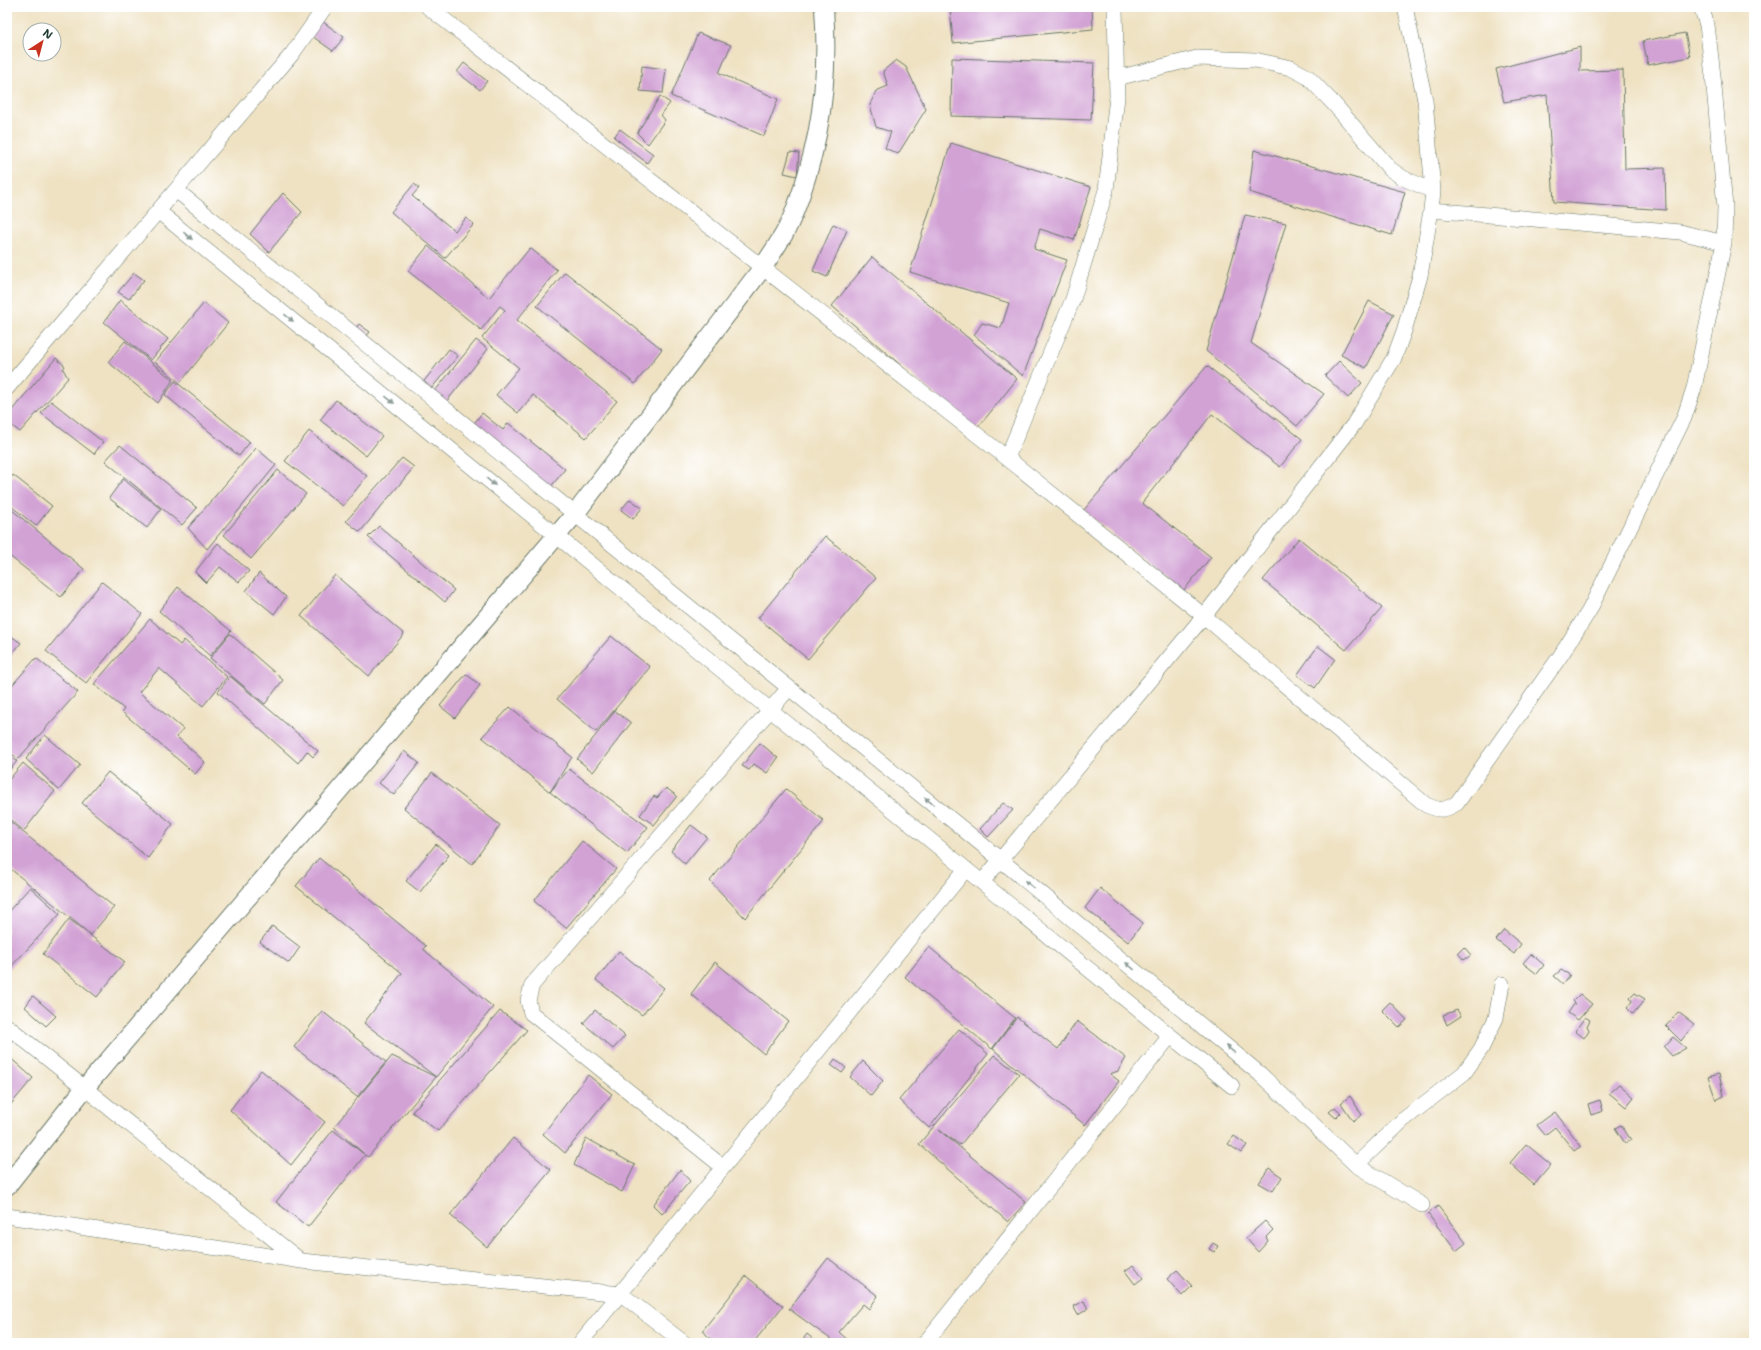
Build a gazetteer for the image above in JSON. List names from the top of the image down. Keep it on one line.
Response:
{"north":"top right"}
